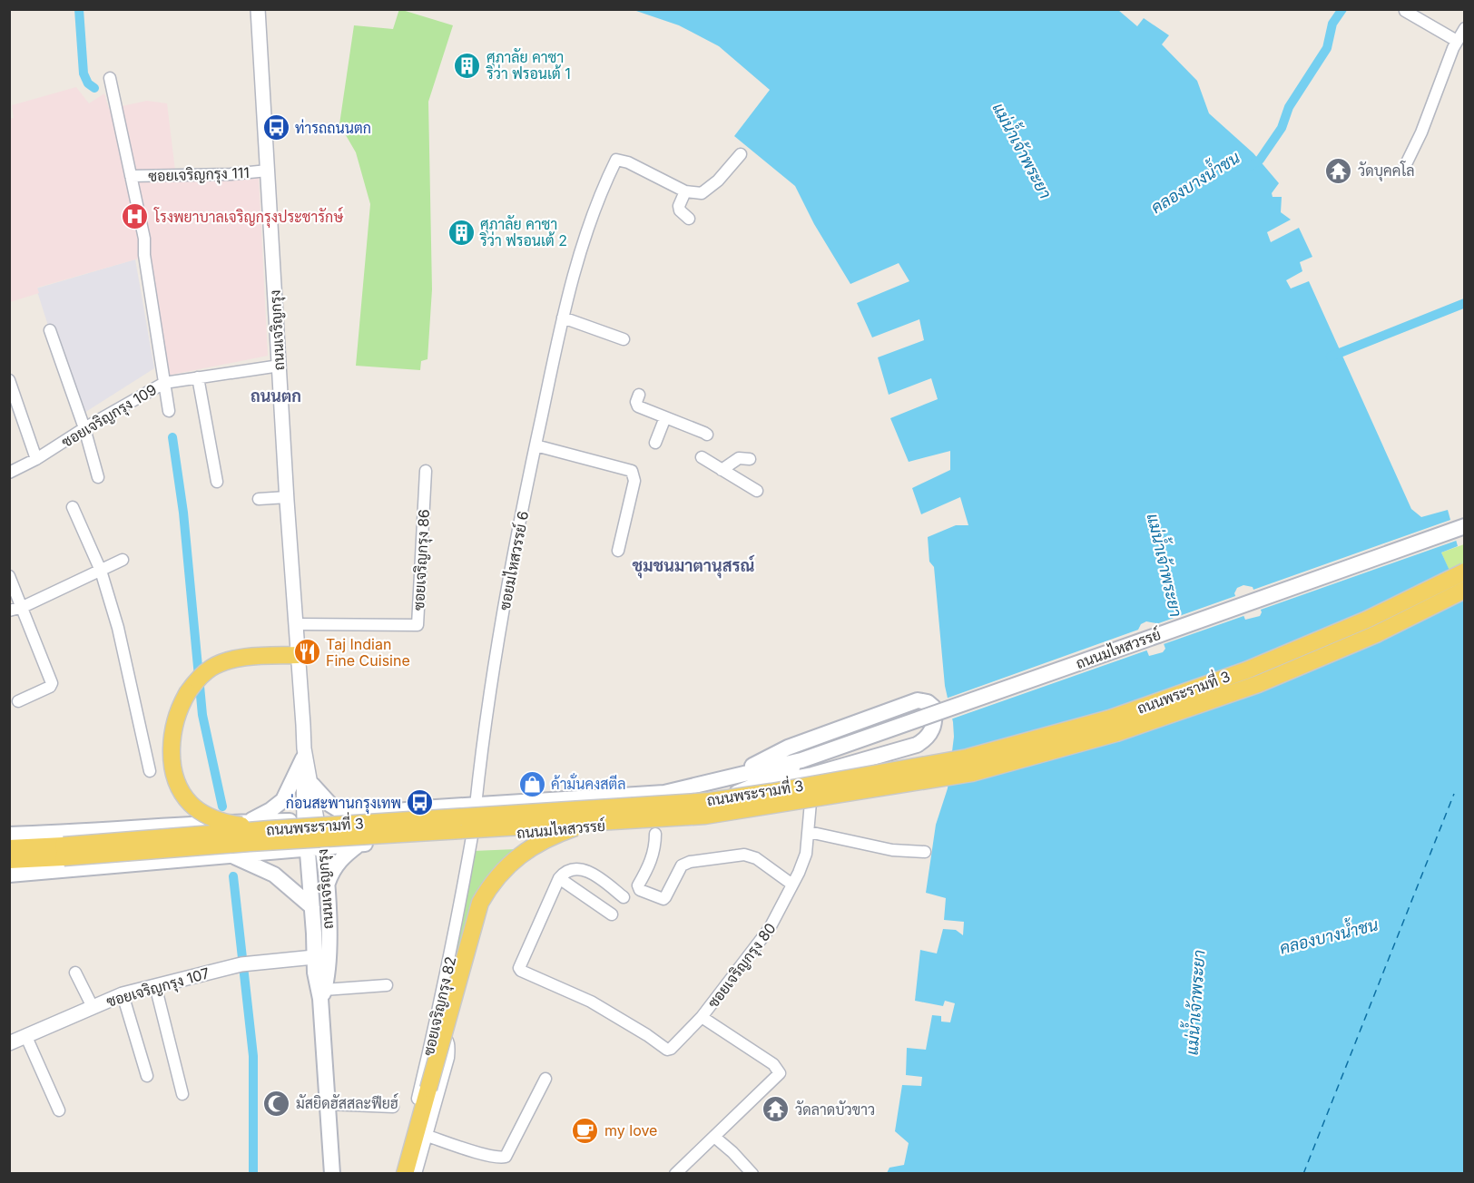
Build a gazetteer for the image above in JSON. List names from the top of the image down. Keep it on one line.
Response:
{"streets":{"main road":["ถนนเจริญกรุง","ถนนมไหสวรรย์","ถนนพระรามที่ 3"],"street":["ซอยเจริญกรุง 111","ซอยเจริญกรุง 109","ซอยเจริญกรุง 86","ซอยมไหสวรรย์ 6","ซอยเจริญกรุง 80","ซอยเจริญกรุง 107","ซอยเจริญกรุง 82"]},"crossings":[["ซอยเจริญกรุง 111","ถนนเจริญกรุง"],["ถนนเจริญกรุง","ซอยเจริญกรุง 109"],["ถนนเจริญกรุง","ซอยเจริญกรุง 86"],["ถนนเจริญกรุง","ถนนมไหสวรรย์"],["ถนนเจริญกรุง","ถนนพระรามที่ 3"],["ถนนเจริญกรุง","ซอยเจริญกรุง 107"],["ซอยมไหสวรรย์ 6","ถนนมไหสวรรย์"],["ถนนมไหสวรรย์","ถนนพระรามที่ 3"],["ถนนมไหสวรรย์","ซอยเจริญกรุง 82"]],"districts":["ถนนตก","ชุมชนมาตานุสรณ์"],"water":["แม่น้ำเจ้าพระยา","คลองบางน้ำชน"],"places":{"building":["ศุภาลัย คาซา ริว่า ฟรอนเต้ 1","ศุภาลัย คาซา ริว่า ฟรอนเต้ 2"],"bus stop":["ท่ารถถนนตก","ก่อนสะพานกรุงเทพ"],"temple":["วัดบุคคโล","วัดลาดบัวขาว"],"hospital":["โรงพยาบาลเจริญกรุงประชารักษ์"],"restaurant":["Taj Indian Fine Cuisine"],"shop":["ค้ามั่นคงสตีล"],"mosque":["มัสยิดฮัสสละฟียฮ์"],"cafe":["my love"]}}
